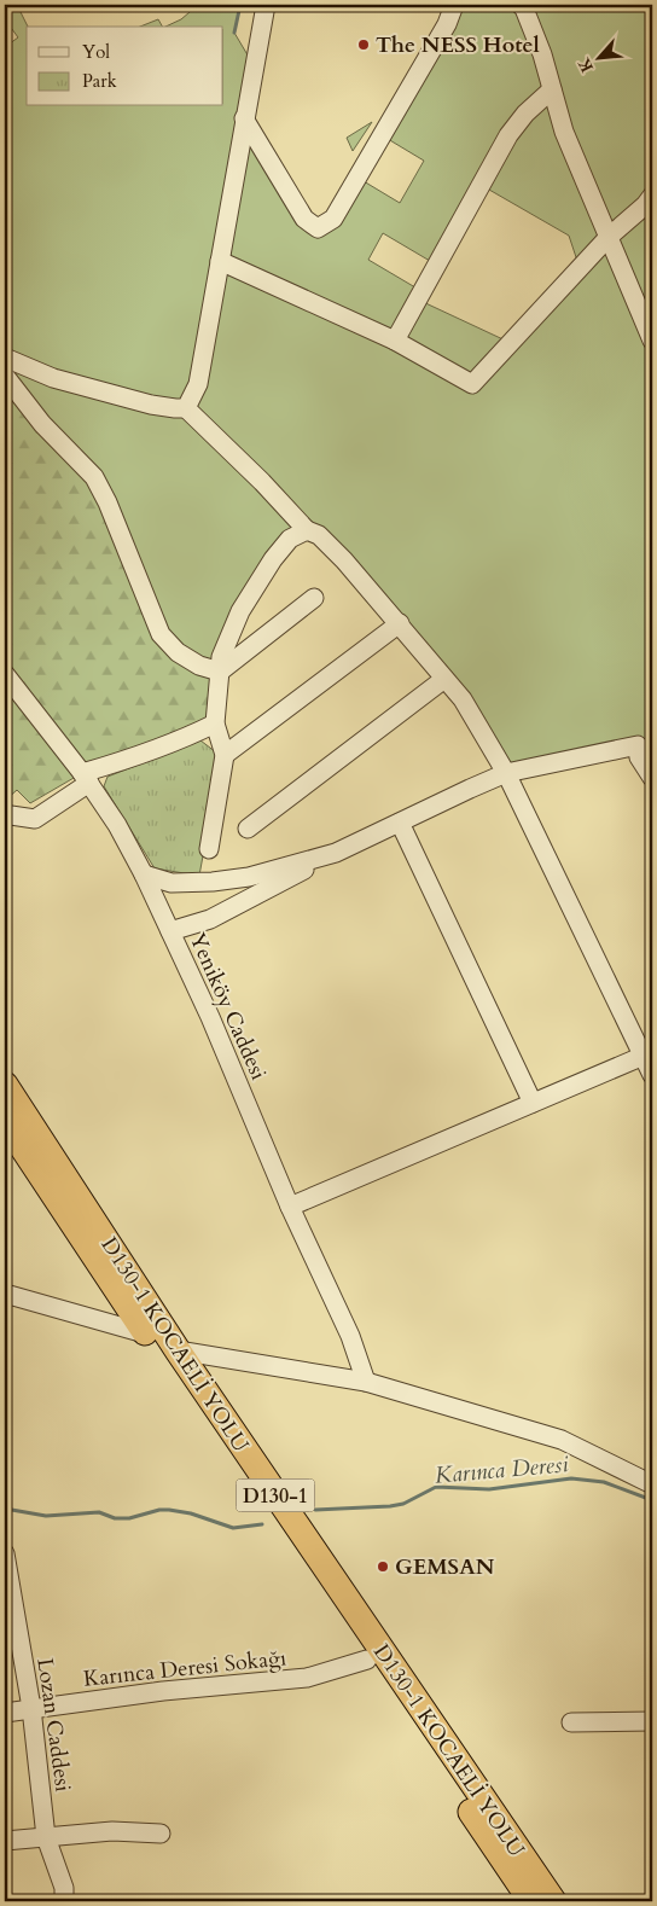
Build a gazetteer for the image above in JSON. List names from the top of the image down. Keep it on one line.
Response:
{"streets":{"highway":["D130-1 KOCAELİ YOLU","D130-1"],"street":["Yeniköy Caddesi","Karınca Deresi Sokağı","Lozan Caddesi"]},"crossings":[["D130-1","Karınca Deresi Sokağı"],["Karınca Deresi Sokağı","Lozan Caddesi"]],"water":["Karınca Deresi"],"places":["The NESS Hotel","GEMSAN"],"legend":["Yol","Park"],"north":"bottom left"}
